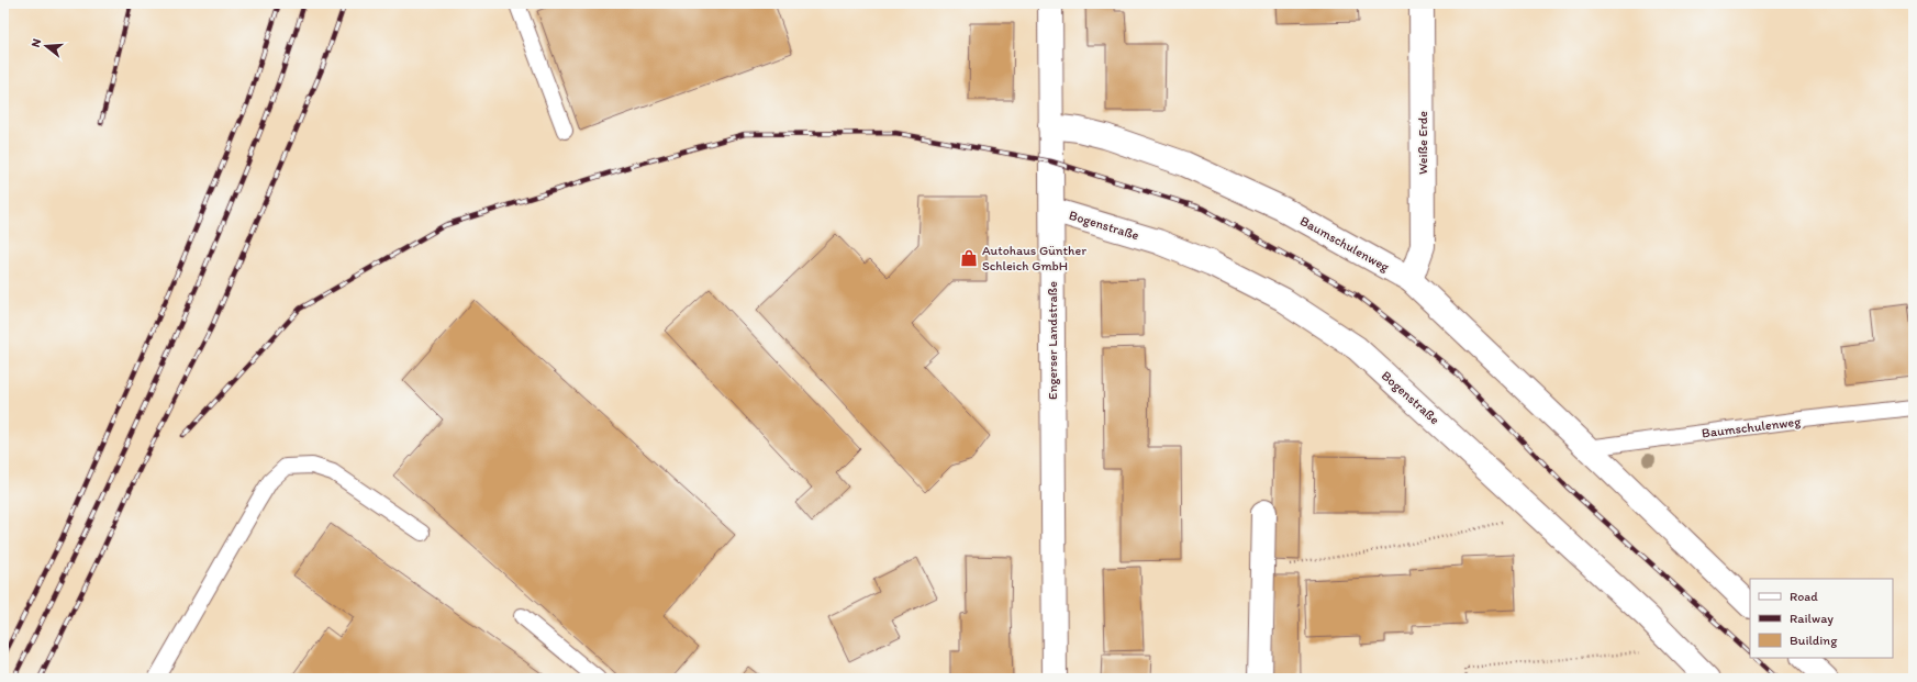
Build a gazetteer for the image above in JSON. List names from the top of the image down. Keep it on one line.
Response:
{"streets":{"street":["Weiße Erde","Bogenstraße","Baumschulenweg","Engerser Landstraße"]},"crossings":[["Weiße Erde","Baumschulenweg"],["Bogenstraße","Engerser Landstraße"],["Baumschulenweg","Engerser Landstraße"]],"places":{"shop":["Autohaus Günther Schleich GmbH"]},"legend":["Road","Railway","Building"],"north":"left"}
